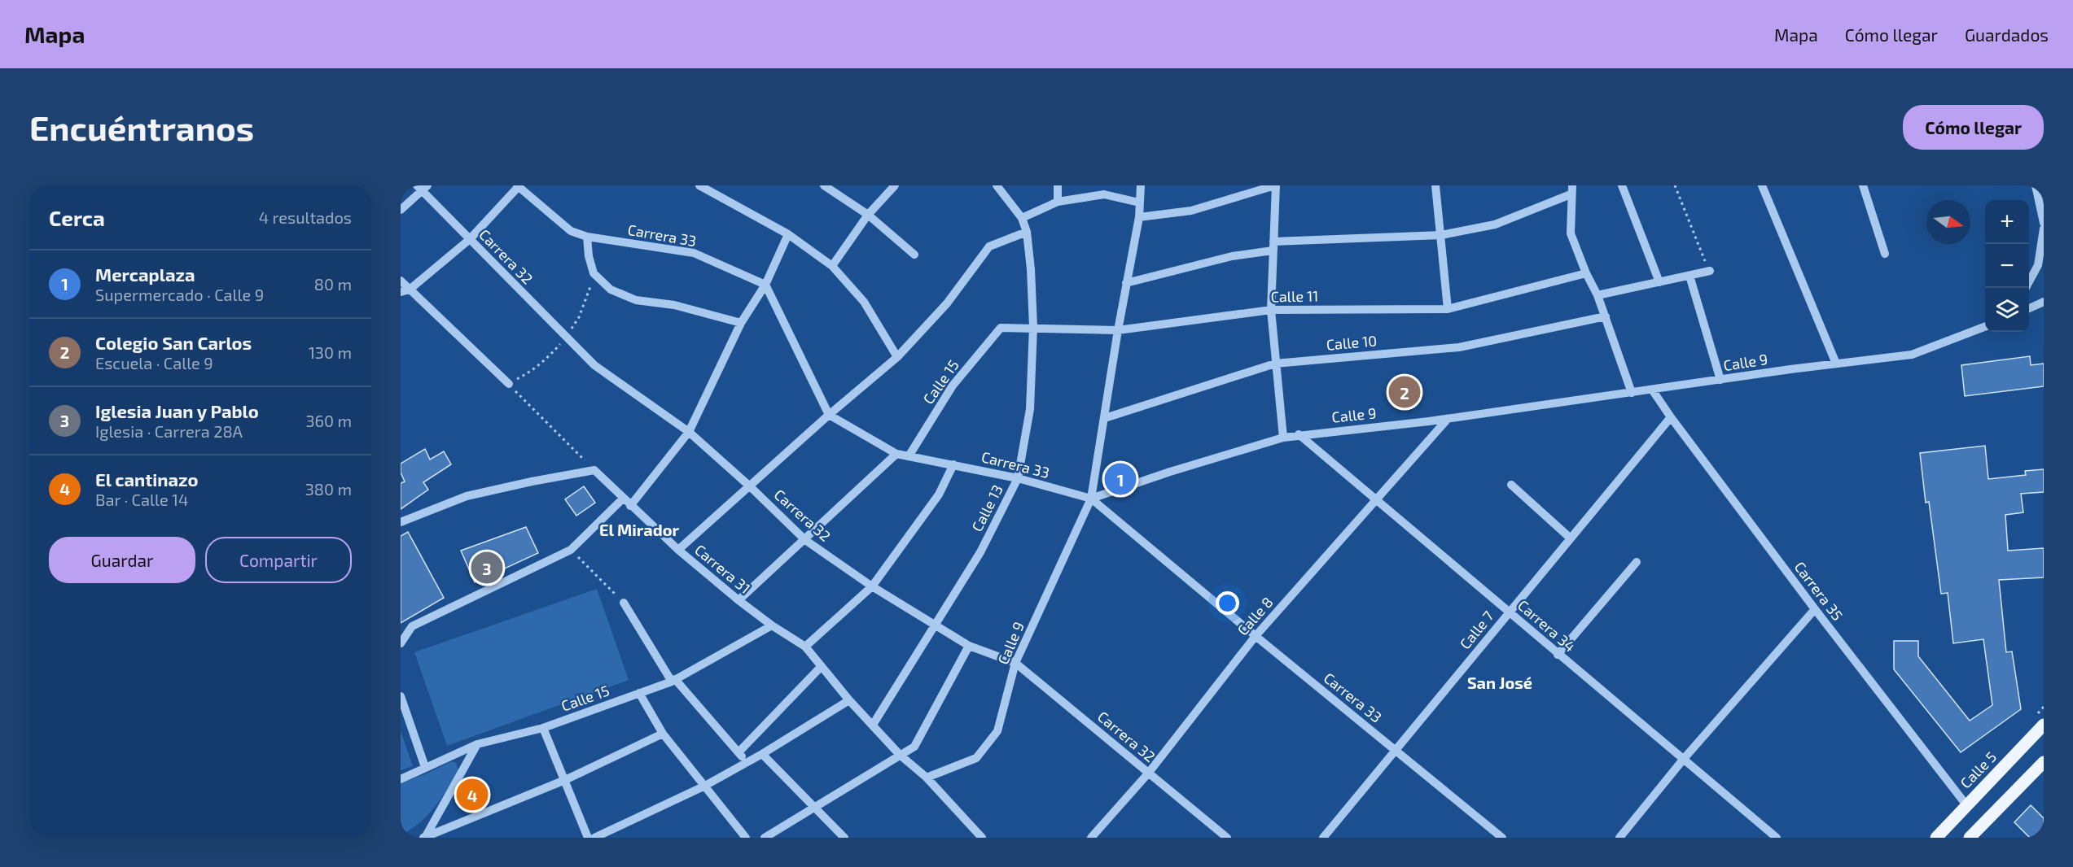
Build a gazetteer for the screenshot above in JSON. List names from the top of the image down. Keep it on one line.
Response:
{"streets":{"main road":["Calle 5"],"street":["Carrera 33","Carrera 32","Calle 11","Calle 10","Calle 9","Calle 15","Calle 13","Carrera 31","Carrera 35","Calle 8","Carrera 34","Calle 7"]},"crossings":[["Carrera 33","Calle 9"],["Carrera 33","Calle 15"],["Carrera 33","Calle 13"],["Carrera 33","Calle 8"],["Carrera 33","Calle 7"],["Carrera 32","Calle 9"],["Carrera 32","Calle 13"],["Carrera 32","Calle 8"],["Calle 11","Calle 15"],["Calle 11","Calle 13"],["Calle 9","Carrera 31"],["Calle 9","Carrera 35"],["Calle 9","Calle 8"],["Calle 9","Carrera 34"],["Calle 15","Carrera 31"],["Calle 13","Carrera 31"],["Carrera 35","Calle 7"],["Carrera 35","Calle 5"],["Calle 8","Carrera 34"],["Carrera 34","Calle 7"]],"districts":["El Mirador","San José"],"north":"right","page":{"header":"Mapa","nav":["Mapa","Cómo llegar","Guardados"],"buttons":["Cómo llegar",["Guardar","Compartir"]],"title":"Encuéntranos","heading":["Cerca","4 resultados"],"map_buttons":["+","−"],"list":[{"mark":"1","name":"Mercaplaza","note":"Supermercado · Calle 9","value":"80 m"},{"mark":"2","name":"Colegio San Carlos","note":"Escuela · Calle 9","value":"130 m"},{"mark":"3","name":"Iglesia Juan y Pablo","note":"Iglesia · Carrera 28A","value":"360 m"},{"mark":"4","name":"El cantinazo","note":"Bar · Calle 14","value":"380 m"}],"pins":["2","1","3","4"]}}
